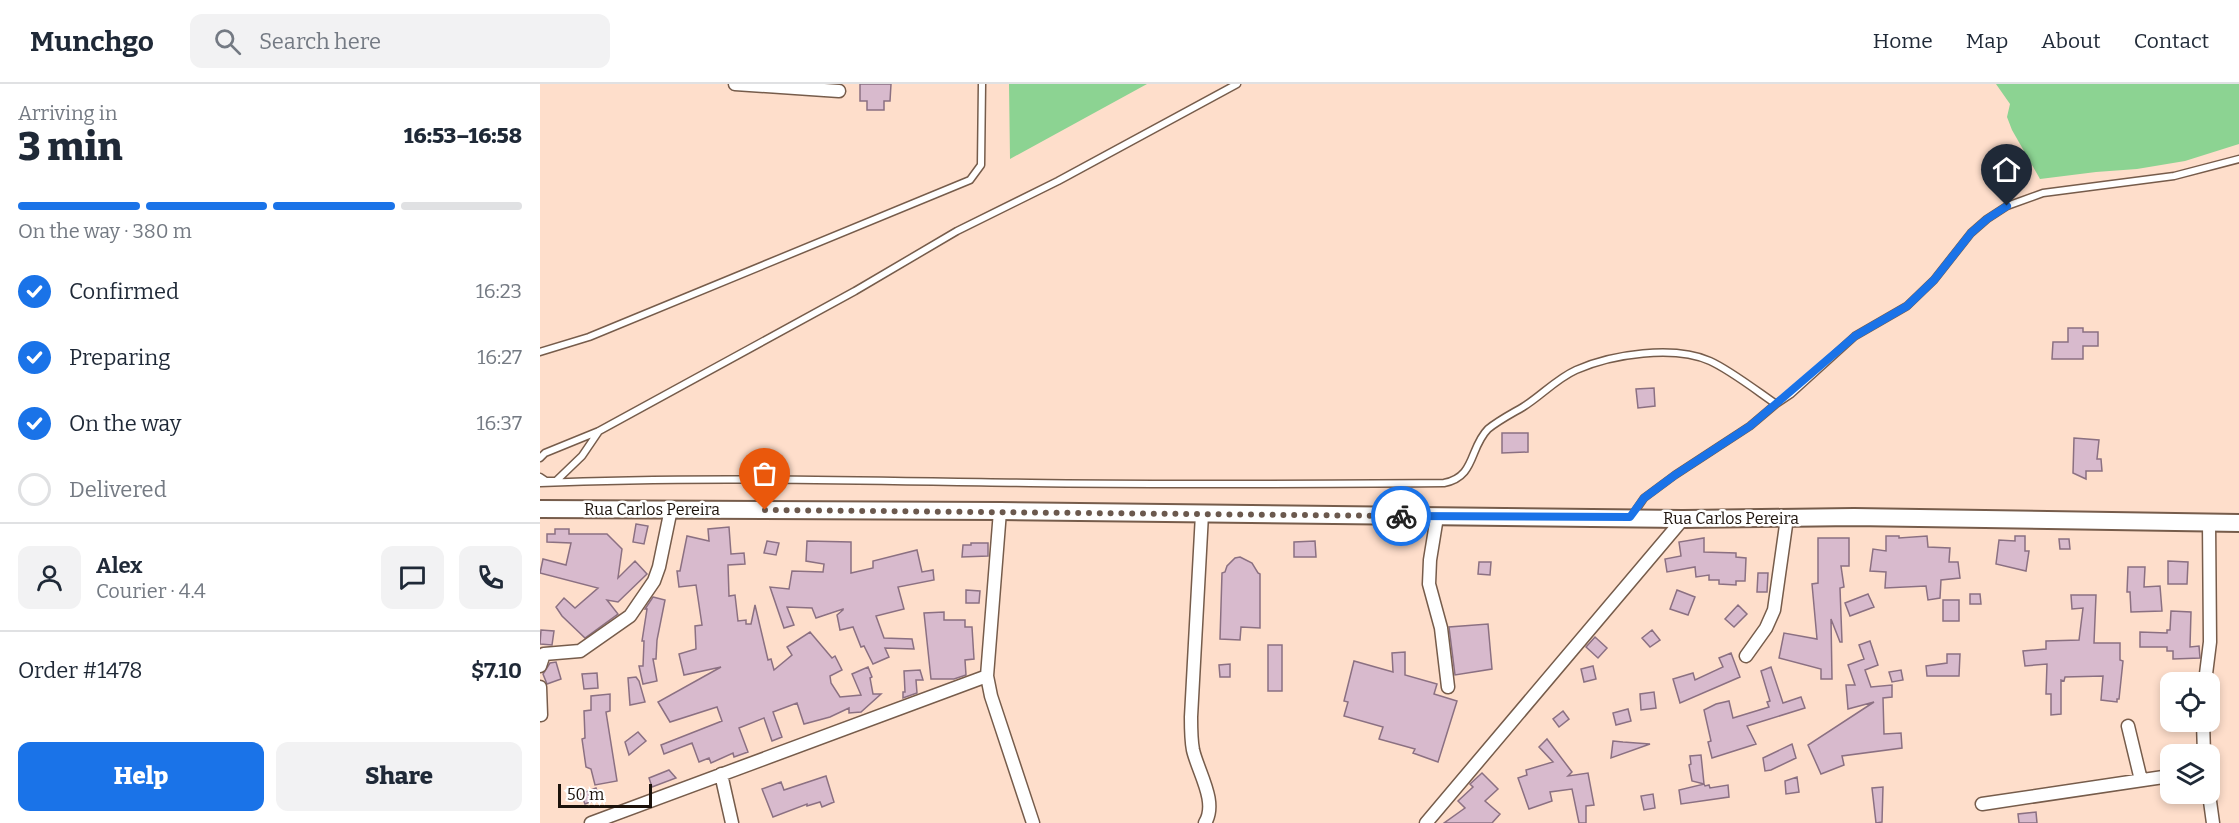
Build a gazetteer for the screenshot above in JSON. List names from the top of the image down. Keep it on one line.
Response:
{"streets":{"main road":["Rua Carlos Pereira"]},"scale_bar":"50 m","page":{"header":"Munchgo","search":"Search here","nav":["Home","Map","About","Contact"],"heading":["3 min","Arriving in","16:53–16:58"],"panel":["Alex","Courier · 4.4","Order #1478","$7.10"],"bar":"On the way · 380 m","list":[["Confirmed","16:23"],["Preparing","16:27"],["On the way","16:37"],"Delivered"],"buttons":["Help","Share"],"scale":"50 m"}}
